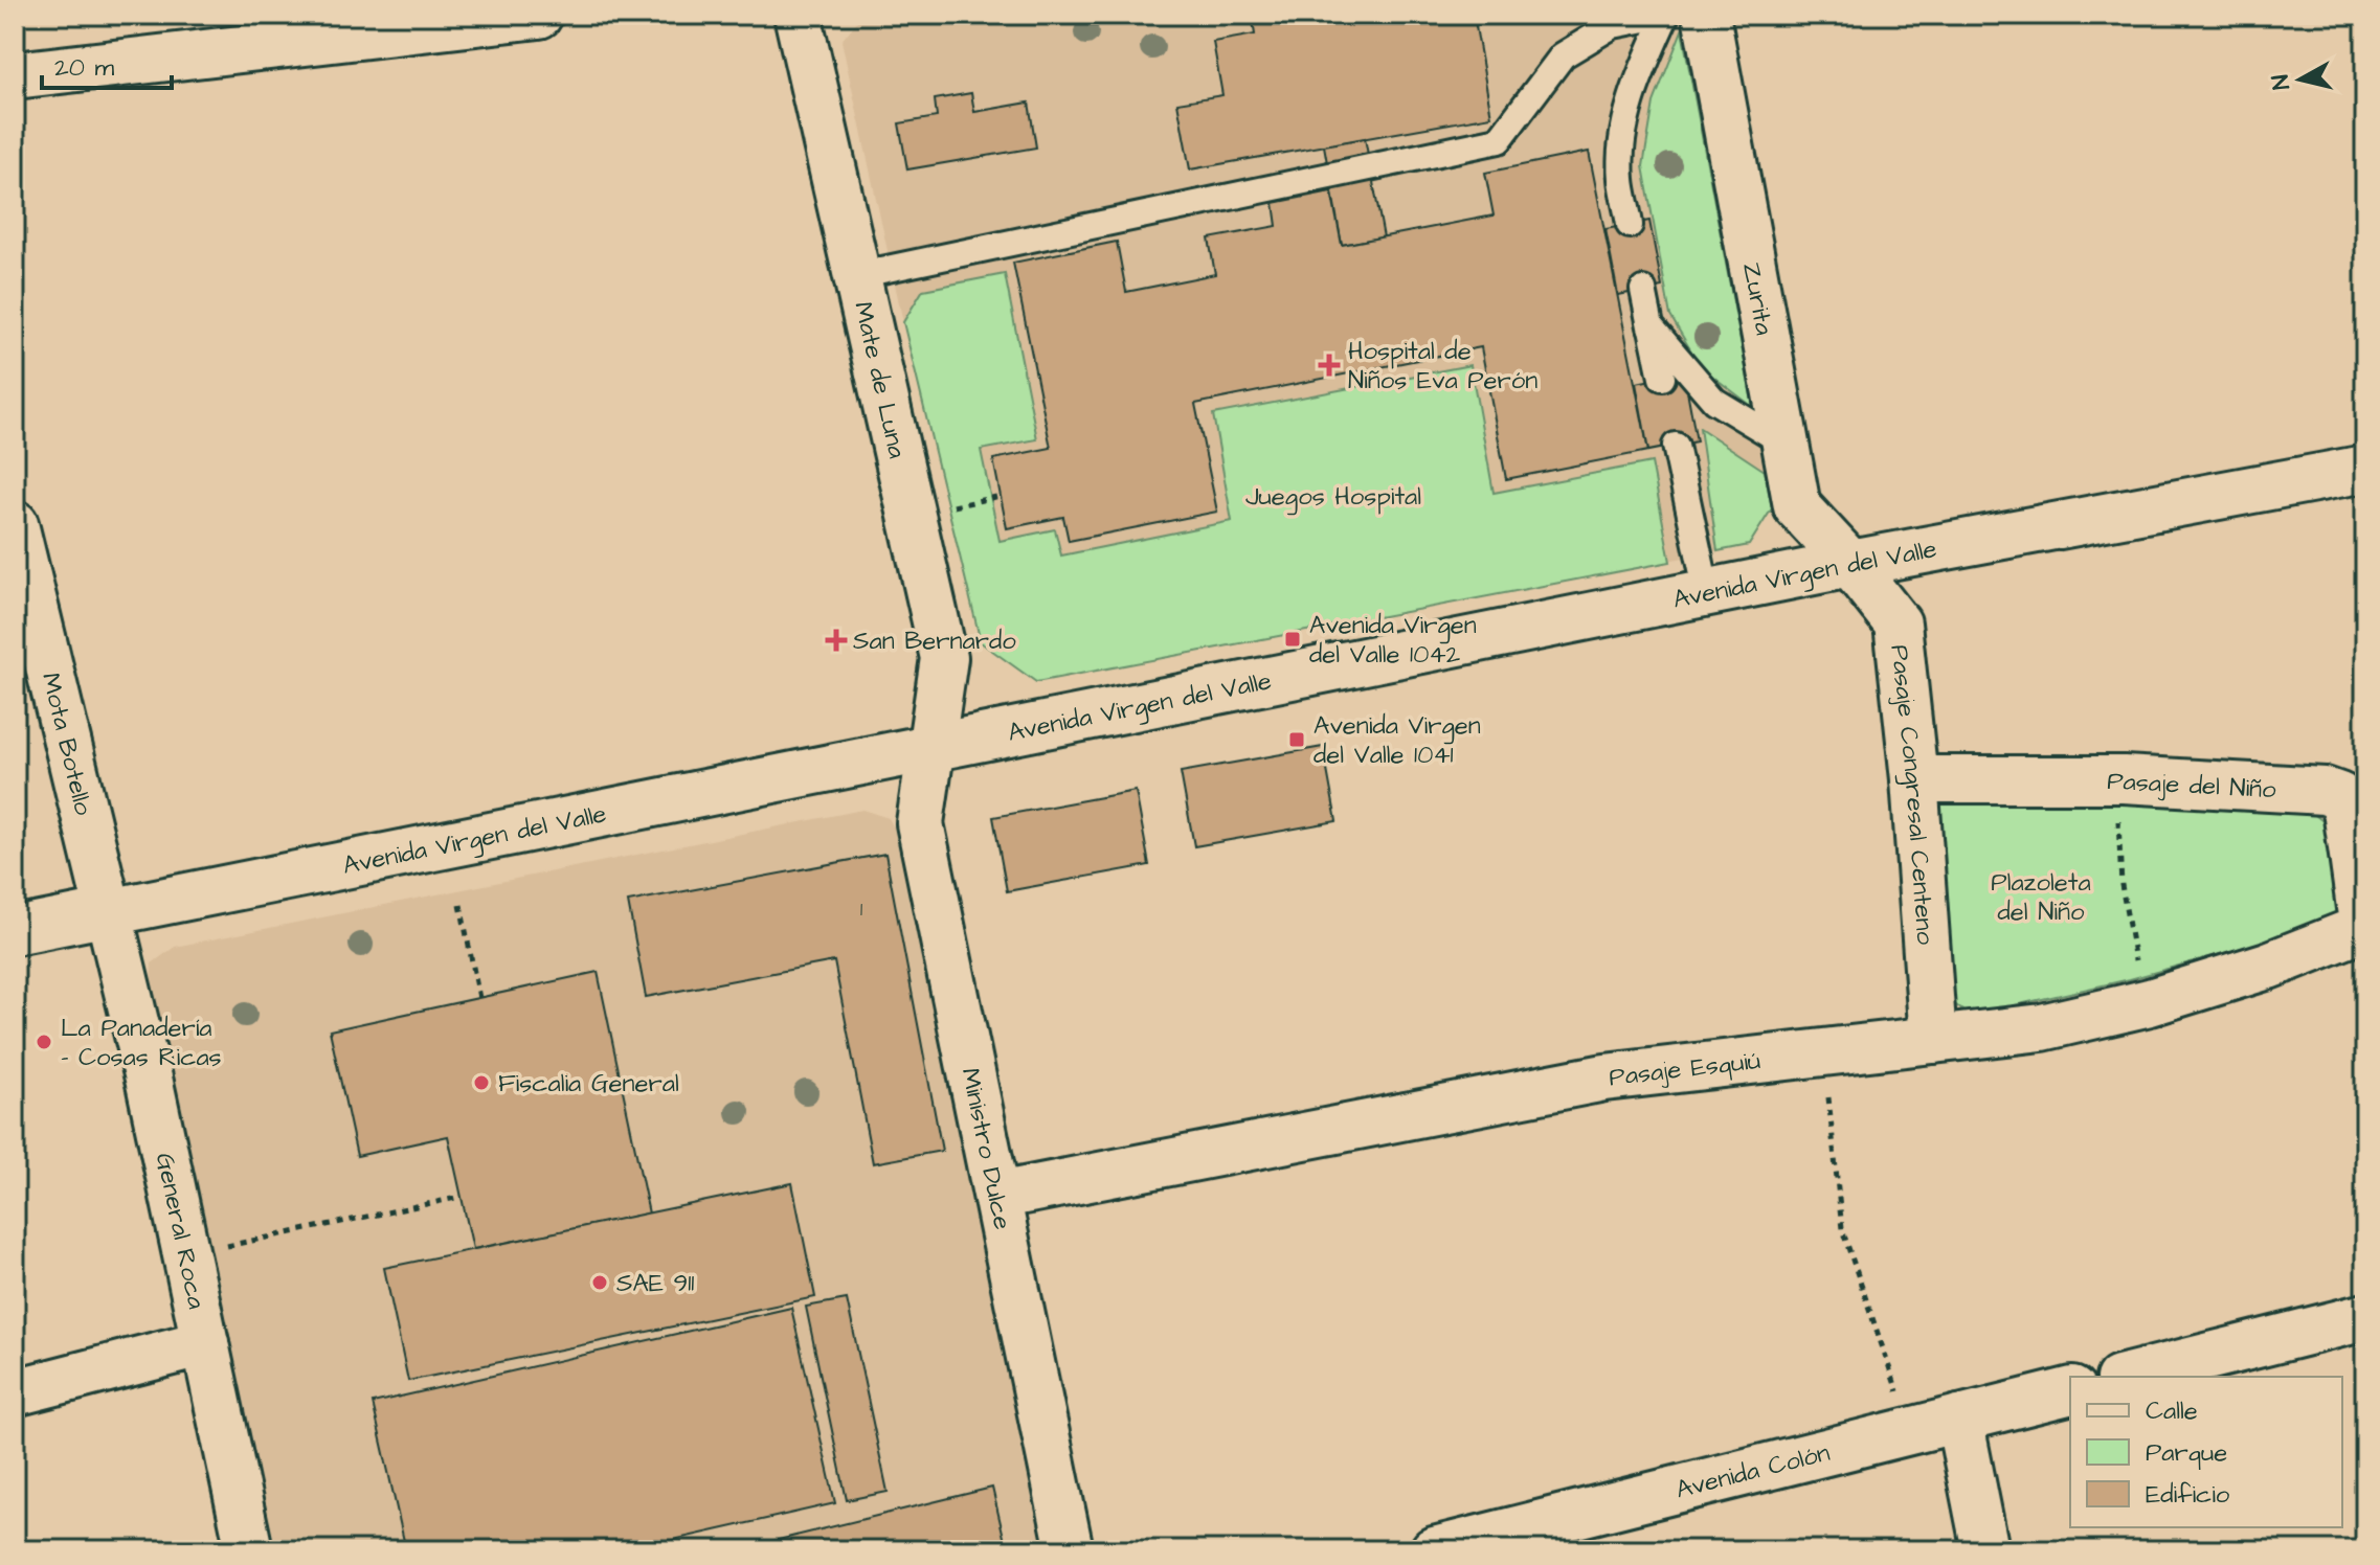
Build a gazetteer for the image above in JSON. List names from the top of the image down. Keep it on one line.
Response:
{"streets":{"street":["Zurita","Mate de Luna","Avenida Virgen del Valle","Mota Botello","Pasaje del Niño","Pasaje Congresal Centeno","Pasaje Esquiú","Ministro Dulce","General Roca","Avenida Colón"]},"crossings":[["Zurita","Avenida Virgen del Valle"],["Zurita","Pasaje Congresal Centeno"],["Mate de Luna","Avenida Virgen del Valle"],["Mate de Luna","Ministro Dulce"],["Avenida Virgen del Valle","Mota Botello"],["Avenida Virgen del Valle","Pasaje Congresal Centeno"],["Avenida Virgen del Valle","Ministro Dulce"],["Avenida Virgen del Valle","General Roca"],["Mota Botello","General Roca"],["Pasaje del Niño","Pasaje Congresal Centeno"],["Pasaje del Niño","Pasaje Esquiú"],["Pasaje Congresal Centeno","Pasaje Esquiú"],["Pasaje Esquiú","Ministro Dulce"]],"parks":["Juegos Hospital","Plazoleta del Niño"],"places":{"health":["Hospital de Niños Eva Perón","San Bernardo"],"transit":["Avenida Virgen del Valle 1042","Avenida Virgen del Valle 1041"],"other":["La Panadería - Cosas Ricas","Fiscalia General","SAE 911"]},"house_numbers":["1"],"legend":["Calle","Parque","Edificio"],"scale_bar":"20 m","north":"left"}
